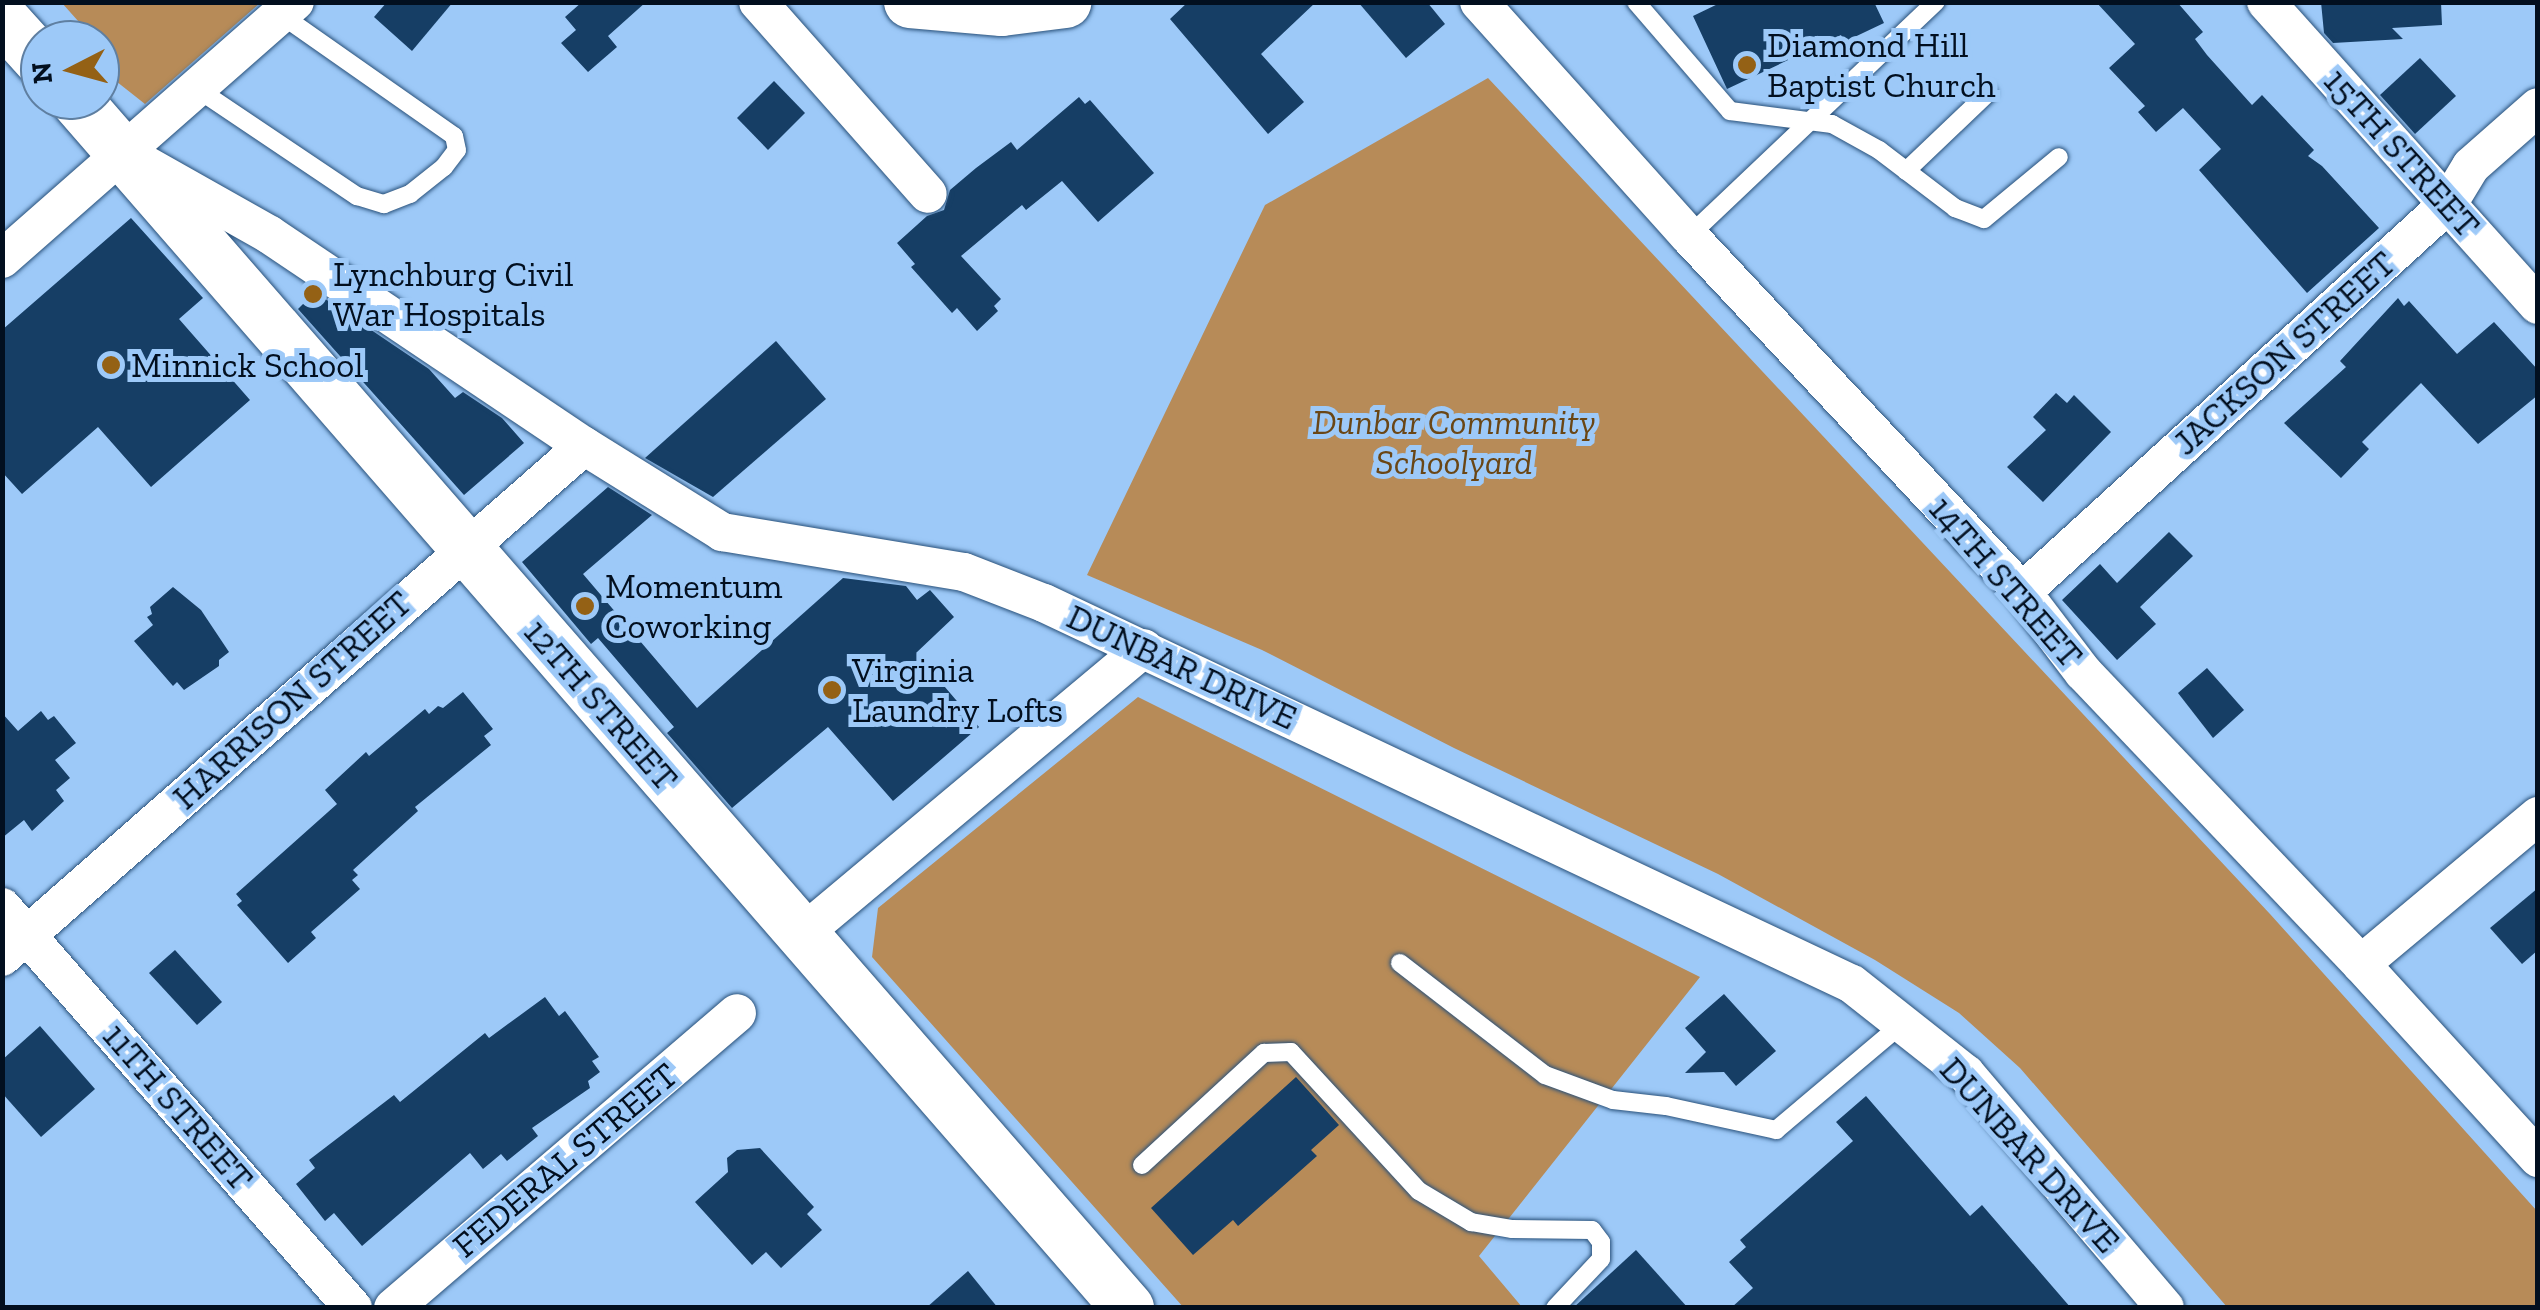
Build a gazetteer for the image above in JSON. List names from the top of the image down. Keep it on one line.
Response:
{"streets":{"main road":["12TH STREET"],"street":["15TH STREET","JACKSON STREET","14TH STREET","DUNBAR DRIVE","HARRISON STREET","11TH STREET","FEDERAL STREET"]},"crossings":[["15TH STREET","JACKSON STREET"],["JACKSON STREET","14TH STREET"],["DUNBAR DRIVE","HARRISON STREET"],["DUNBAR DRIVE","12TH STREET"],["HARRISON STREET","12TH STREET"],["HARRISON STREET","11TH STREET"]],"parks":["Dunbar Community Schoolyard"],"places":["Diamond Hill Baptist Church","Lynchburg Civil War Hospitals","Minnick School","Momentum Coworking","Virginia Laundry Lofts"],"north":"left"}
